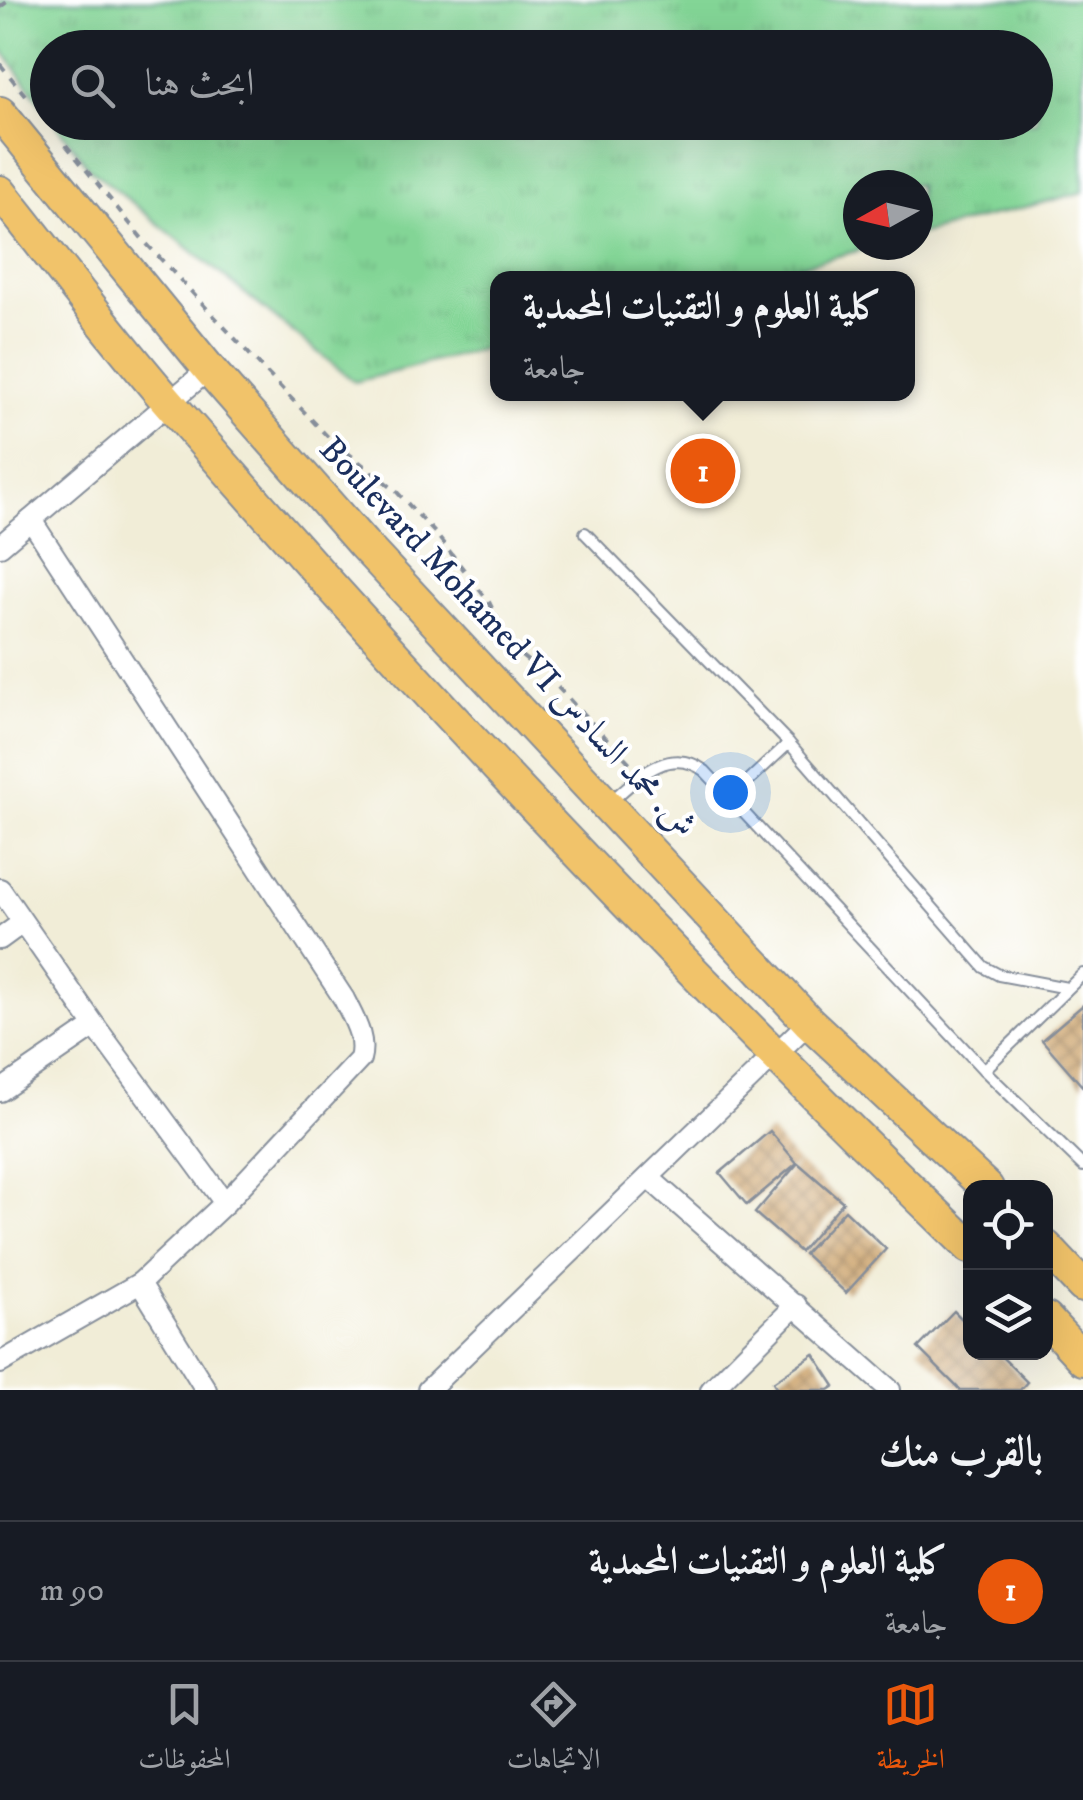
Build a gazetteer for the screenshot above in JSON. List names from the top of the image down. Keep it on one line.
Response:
{"streets":{"main road":["Boulevard Mohamed VI ش. محمد السادس"]},"north":"left","page":{"search":"ابحث هنا","popup":["كلية العلوم و التقنيات المحمدية","جامعة"],"pins":"1","heading":"بالقرب منك","list":[{"mark":"1","name":"كلية العلوم و التقنيات المحمدية","note":"جامعة","value":"90 m"}],"nav":["الخريطة","الاتجاهات","المحفوظات"]}}
